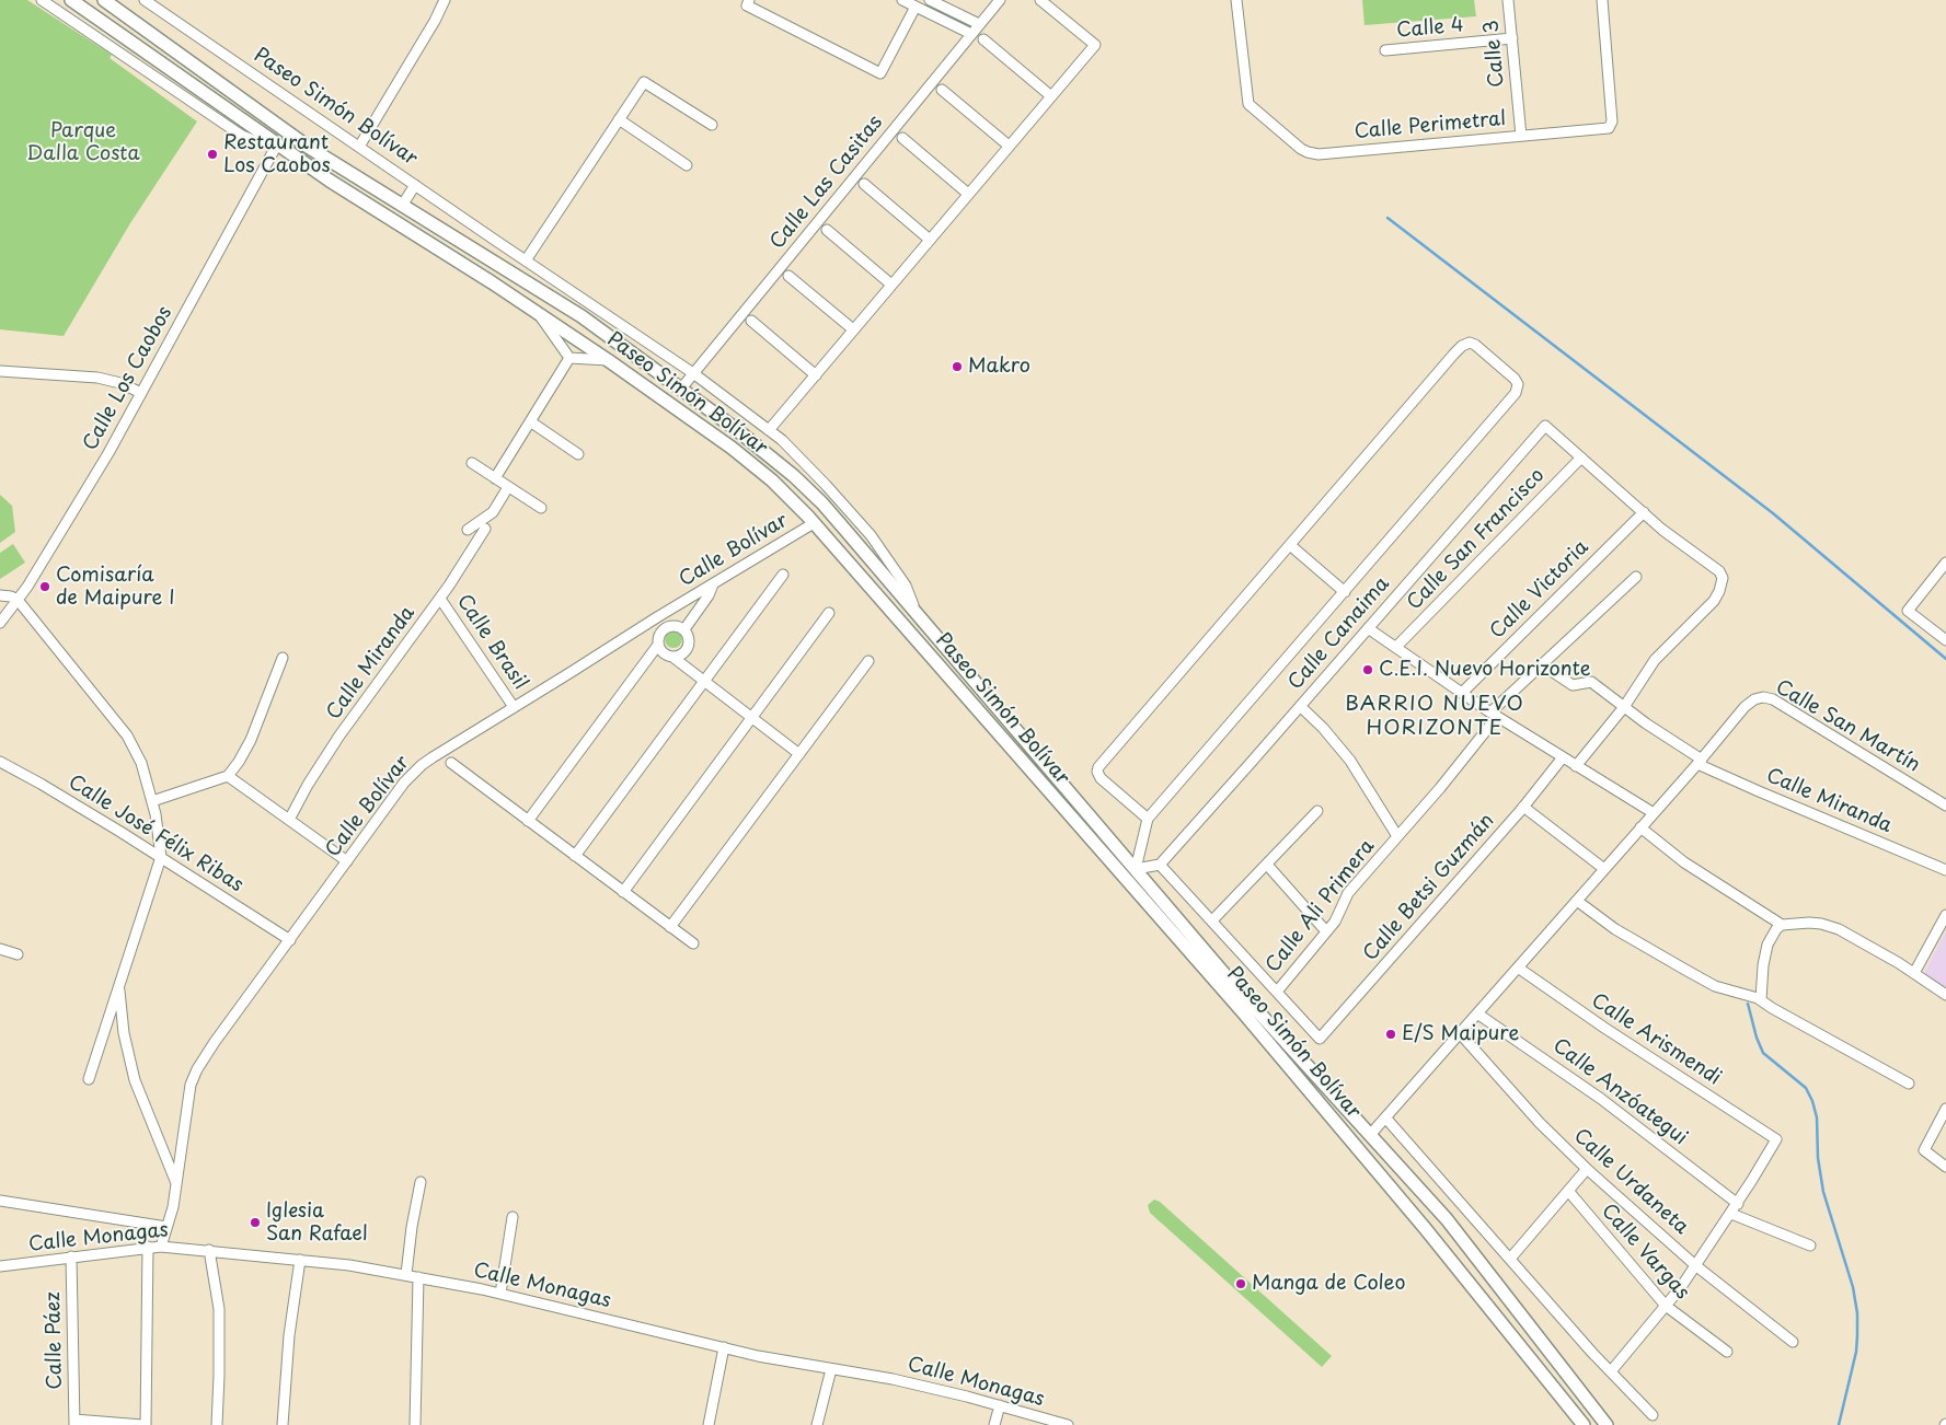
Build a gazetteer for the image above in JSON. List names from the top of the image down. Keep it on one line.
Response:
{"streets":{"main road":["Paseo Simón Bolívar"],"street":["Calle 4","Calle 3","Calle Perimetral","Calle Las Casitas","Calle Los Caobos","Calle San Francisco","Calle Bolívar","Calle Victoria","Calle Canaima","Calle Brasil","Calle Miranda","Calle San Martín","Calle José Félix Ribas","Calle Betsi Guzmán","Calle Ali Primera","Calle Arismendi","Calle Anzóategui","Calle Urdaneta","Calle Monagas","Calle Vargas","Calle Páez"]},"crossings":[["Calle 4","Calle 3"],["Calle 3","Calle Perimetral"],["Paseo Simón Bolívar","Calle Las Casitas"],["Paseo Simón Bolívar","Calle Los Caobos"],["Paseo Simón Bolívar","Calle Bolívar"],["Calle San Francisco","Calle Canaima"],["Calle Bolívar","Calle Brasil"],["Calle Bolívar","Calle José Félix Ribas"],["Calle Bolívar","Calle Monagas"],["Calle Brasil","Calle Miranda"],["Calle Miranda","Calle San Martín"],["Calle Miranda","Calle Ali Primera"],["Calle Betsi Guzmán","Calle Ali Primera"],["Calle Arismendi","Calle Anzóategui"],["Calle Monagas","Calle Páez"]],"districts":["BARRIO NUEVO HORIZONTE"],"parks":["Parque Dalla Costa"],"places":["Restaurant Los Caobos","Makro","Comisaría de Maipure I","C.E.I. Nuevo Horizonte","E/S Maipure","Iglesia San Rafael","Manga de Coleo"]}
